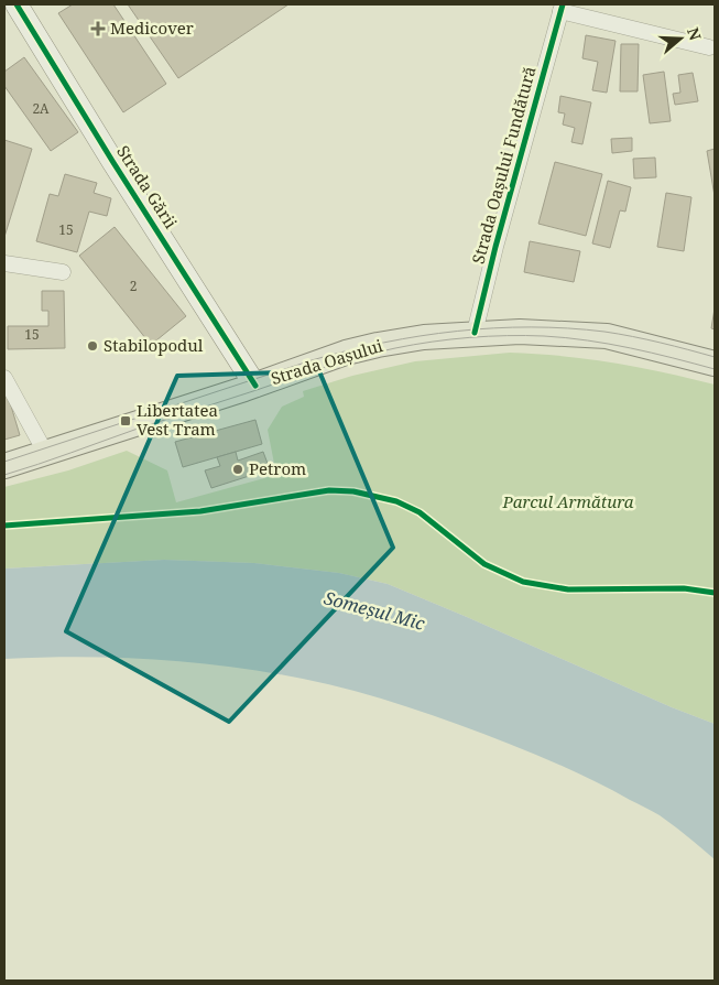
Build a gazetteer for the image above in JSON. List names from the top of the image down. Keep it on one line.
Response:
{"streets":{"main road":["Strada Oașului"],"street":["Strada Oașului Fundătură","Strada Gării"]},"crossings":[["Strada Oașului Fundătură","Strada Oașului"],["Strada Gării","Strada Oașului"]],"water":["Someșul Mic"],"parks":["Parcul Armătura"],"places":{"health":["Medicover"],"other":["Stabilopodul","Petrom"],"transit":["Libertatea Vest Tram"]},"house_numbers":["2A","15","2","15"],"north":"right"}
